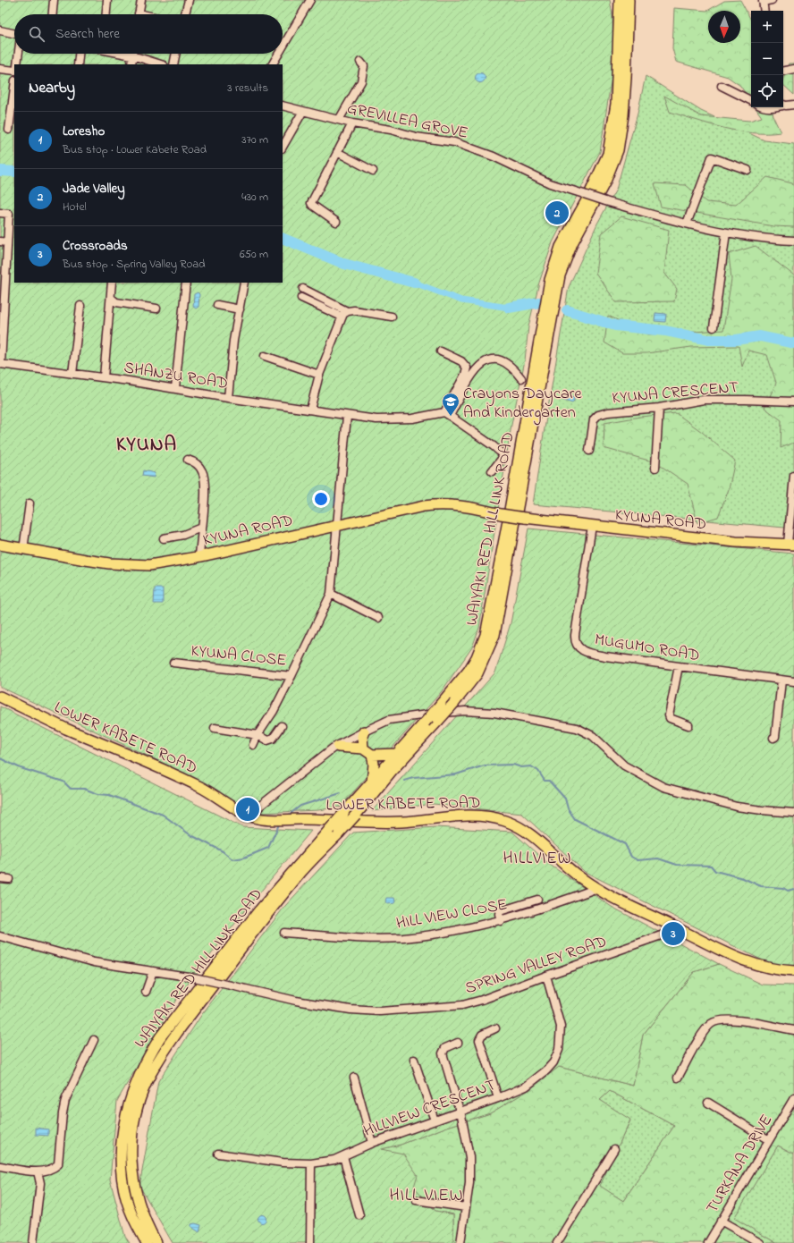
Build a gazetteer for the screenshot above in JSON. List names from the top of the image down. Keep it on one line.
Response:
{"streets":{"main road":["KYUNA ROAD","WAIYAKI RED HILL LINK ROAD","LOWER KABETE ROAD"],"street":["GREVILLEA GROVE","SHANZU ROAD","KYUNA CRESCENT","MUGUMO ROAD","KYUNA CLOSE","HILL VIEW CLOSE","SPRING VALLEY ROAD","HILLVIEW CRESCENT","TURKANA DRIVE"]},"crossings":[["KYUNA ROAD","MUGUMO ROAD"],["KYUNA ROAD","KYUNA CLOSE"],["LOWER KABETE ROAD","HILL VIEW CLOSE"],["LOWER KABETE ROAD","SPRING VALLEY ROAD"],["SPRING VALLEY ROAD","HILLVIEW CRESCENT"]],"districts":["KYUNA","HILLVIEW","HILL VIEW"],"places":{"school or university":["Crayons Daycare And Kindergarten"]},"north":"bottom","page":{"map_buttons":["+","−"],"search":"Search here","heading":["Nearby","3 results"],"list":[{"mark":"1","name":"Loresho","note":"Bus stop · Lower Kabete Road","value":"370 m"},{"mark":"2","name":"Jade Valley","note":"Hotel","value":"430 m"},{"mark":"3","name":"Crossroads","note":"Bus stop · Spring Valley Road","value":"650 m"}],"pins":["2","1","3"]}}
